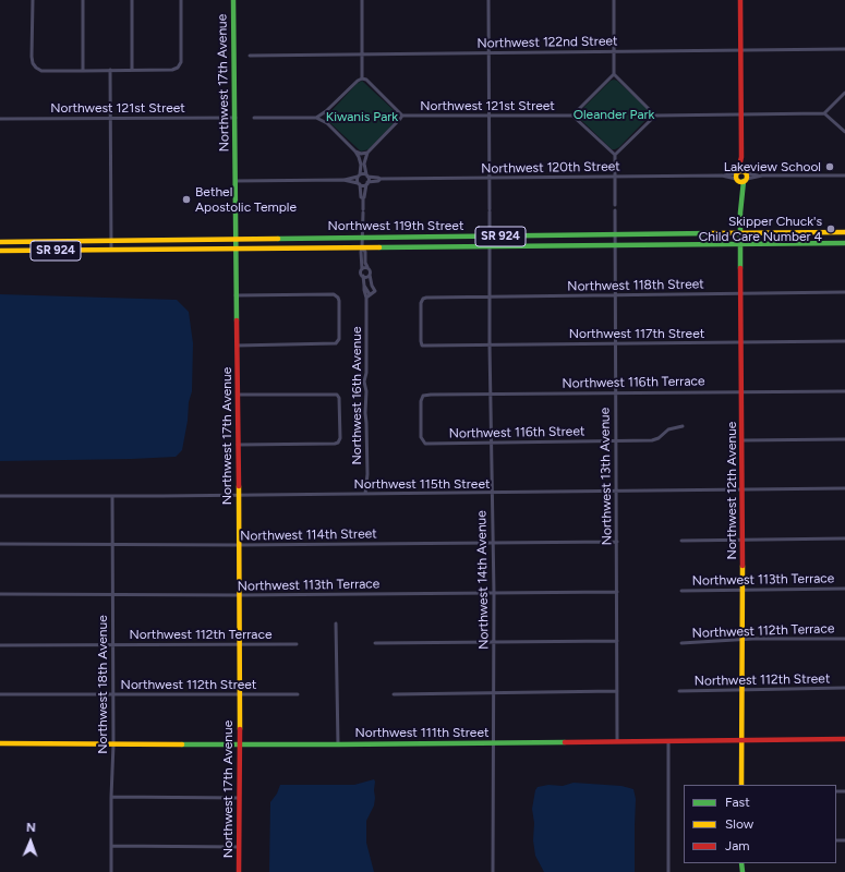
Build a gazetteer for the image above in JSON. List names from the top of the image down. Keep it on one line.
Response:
{"streets":{"main road":["Northwest 17th Avenue","Northwest 119th Street","SR 924","Northwest 12th Avenue","Northwest 111th Street"],"street":["Northwest 122nd Street","Northwest 121st Street","Northwest 120th Street","Northwest 118th Street","Northwest 117th Street","Northwest 116th Terrace","Northwest 16th Avenue","Northwest 116th Street","Northwest 13th Avenue","Northwest 115th Street","Northwest 114th Street","Northwest 14th Avenue","Northwest 113th Terrace","Northwest 112th Terrace","Northwest 112th Street","Northwest 18th Avenue"]},"crossings":[["Northwest 122nd Street","Northwest 12th Avenue"],["Northwest 122nd Street","Northwest 14th Avenue"],["Northwest 17th Avenue","Northwest 121st Street"],["Northwest 17th Avenue","Northwest 120th Street"],["Northwest 17th Avenue","Northwest 119th Street"],["Northwest 17th Avenue","Northwest 115th Street"],["Northwest 17th Avenue","Northwest 114th Street"],["Northwest 17th Avenue","Northwest 113th Terrace"],["Northwest 17th Avenue","Northwest 112th Terrace"],["Northwest 17th Avenue","Northwest 112th Street"],["Northwest 17th Avenue","Northwest 111th Street"],["Northwest 121st Street","Northwest 14th Avenue"],["Northwest 120th Street","Northwest 12th Avenue"],["Northwest 120th Street","Northwest 14th Avenue"],["Northwest 119th Street","Northwest 16th Avenue"],["Northwest 119th Street","Northwest 13th Avenue"],["Northwest 119th Street","Northwest 12th Avenue"],["Northwest 119th Street","Northwest 14th Avenue"],["Northwest 118th Street","Northwest 117th Street"],["Northwest 118th Street","Northwest 13th Avenue"],["Northwest 118th Street","Northwest 12th Avenue"],["Northwest 118th Street","Northwest 14th Avenue"],["Northwest 117th Street","Northwest 13th Avenue"],["Northwest 117th Street","Northwest 12th Avenue"],["Northwest 117th Street","Northwest 14th Avenue"],["Northwest 116th Terrace","Northwest 116th Street"],["Northwest 116th Terrace","Northwest 13th Avenue"],["Northwest 116th Terrace","Northwest 12th Avenue"],["Northwest 116th Terrace","Northwest 14th Avenue"],["Northwest 16th Avenue","Northwest 115th Street"],["Northwest 116th Street","Northwest 13th Avenue"],["Northwest 116th Street","Northwest 14th Avenue"],["Northwest 13th Avenue","Northwest 115th Street"],["Northwest 13th Avenue","Northwest 114th Street"],["Northwest 13th Avenue","Northwest 113th Terrace"],["Northwest 13th Avenue","Northwest 111th Street"],["Northwest 115th Street","Northwest 12th Avenue"],["Northwest 115th Street","Northwest 14th Avenue"],["Northwest 115th Street","Northwest 18th Avenue"],["Northwest 12th Avenue","Northwest 113th Terrace"],["Northwest 12th Avenue","Northwest 112th Terrace"],["Northwest 12th Avenue","Northwest 112th Street"],["Northwest 12th Avenue","Northwest 111th Street"],["Northwest 114th Street","Northwest 14th Avenue"],["Northwest 114th Street","Northwest 18th Avenue"],["Northwest 14th Avenue","Northwest 113th Terrace"],["Northwest 14th Avenue","Northwest 111th Street"],["Northwest 113th Terrace","Northwest 18th Avenue"],["Northwest 112th Terrace","Northwest 18th Avenue"],["Northwest 112th Street","Northwest 18th Avenue"],["Northwest 18th Avenue","Northwest 111th Street"]],"parks":["Oleander Park","Kiwanis Park"],"places":["Lakeview School","Bethel Apostolic Temple","Skipper Chuck's Child Care Number 4"],"legend":["Fast","Slow","Jam"],"north":"top"}
